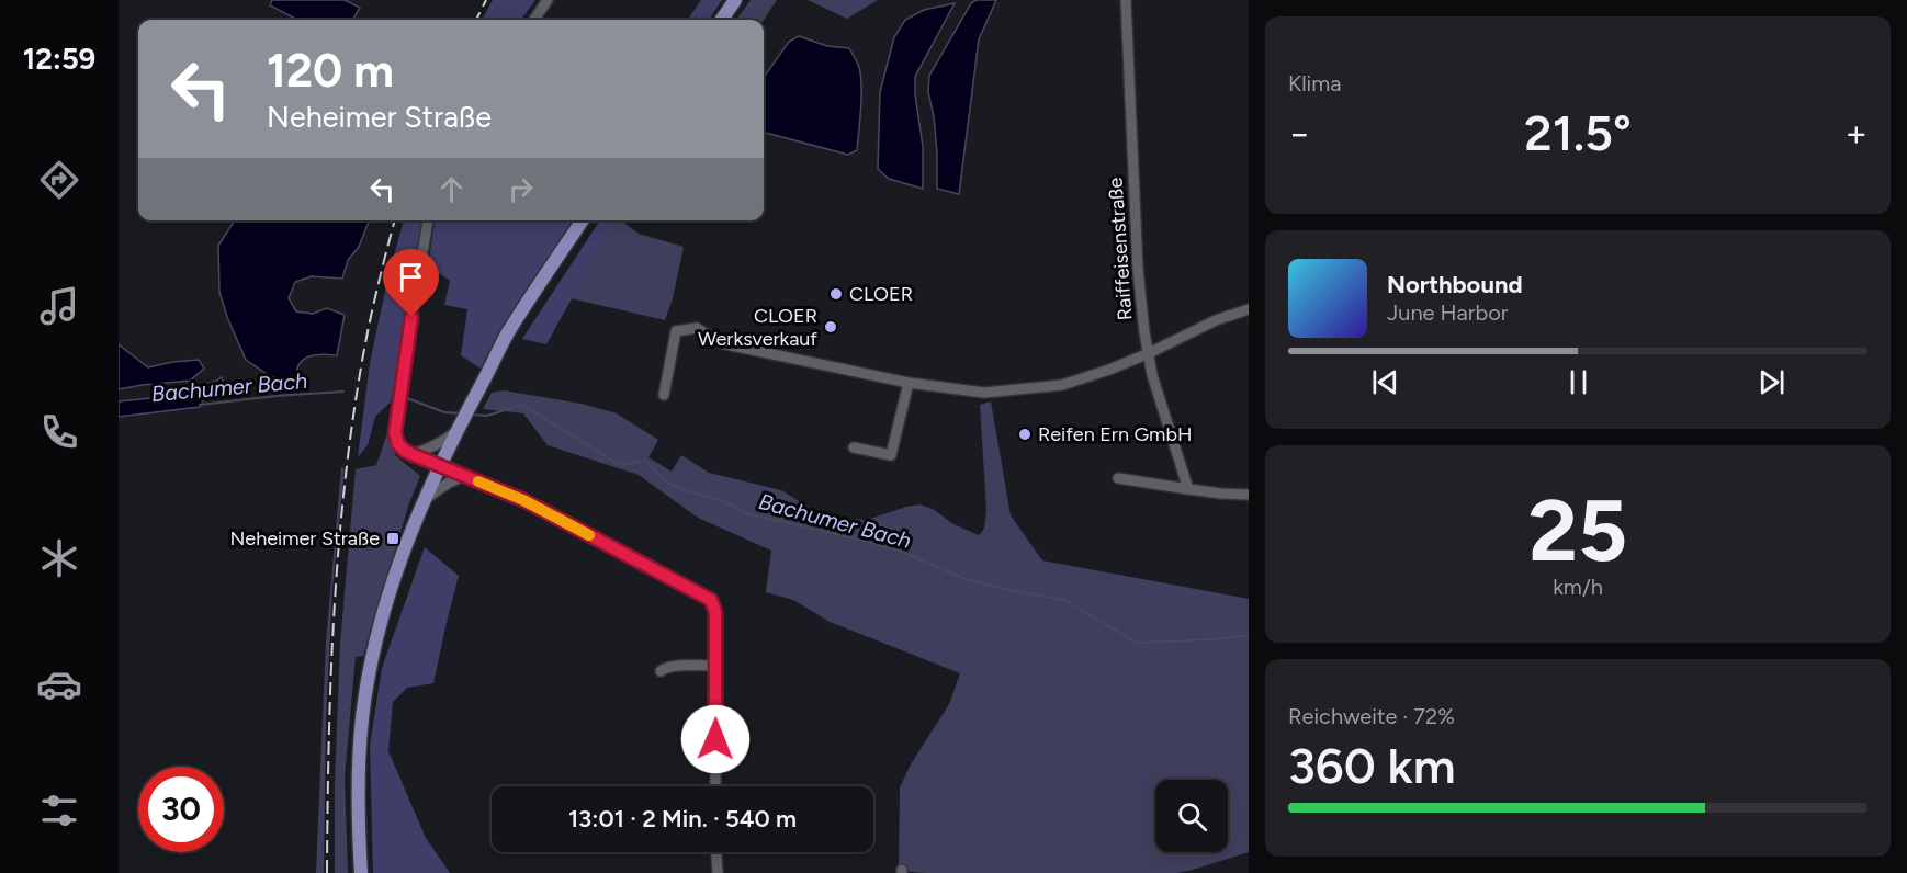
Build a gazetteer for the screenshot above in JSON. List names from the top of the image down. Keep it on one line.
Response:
{"streets":{"street":["Raiffeisenstraße"]},"water":["Bachumer Bach"],"places":{"other":["CLOER","CLOER Werksverkauf","Reifen Ern GmbH"],"transit":["Neheimer Straße"]},"page":{"tabs":"12:59","tile":["Klima",["25","km/h"],["Reichweite · 72%","360 km"]],"turn":["120 m","Neheimer Straße"],"heat":["−","21.5°","+"],"song":["Northbound","June Harbor"],"limit":"30","trip":"13:01 · 2 Min. · 540 m"}}
